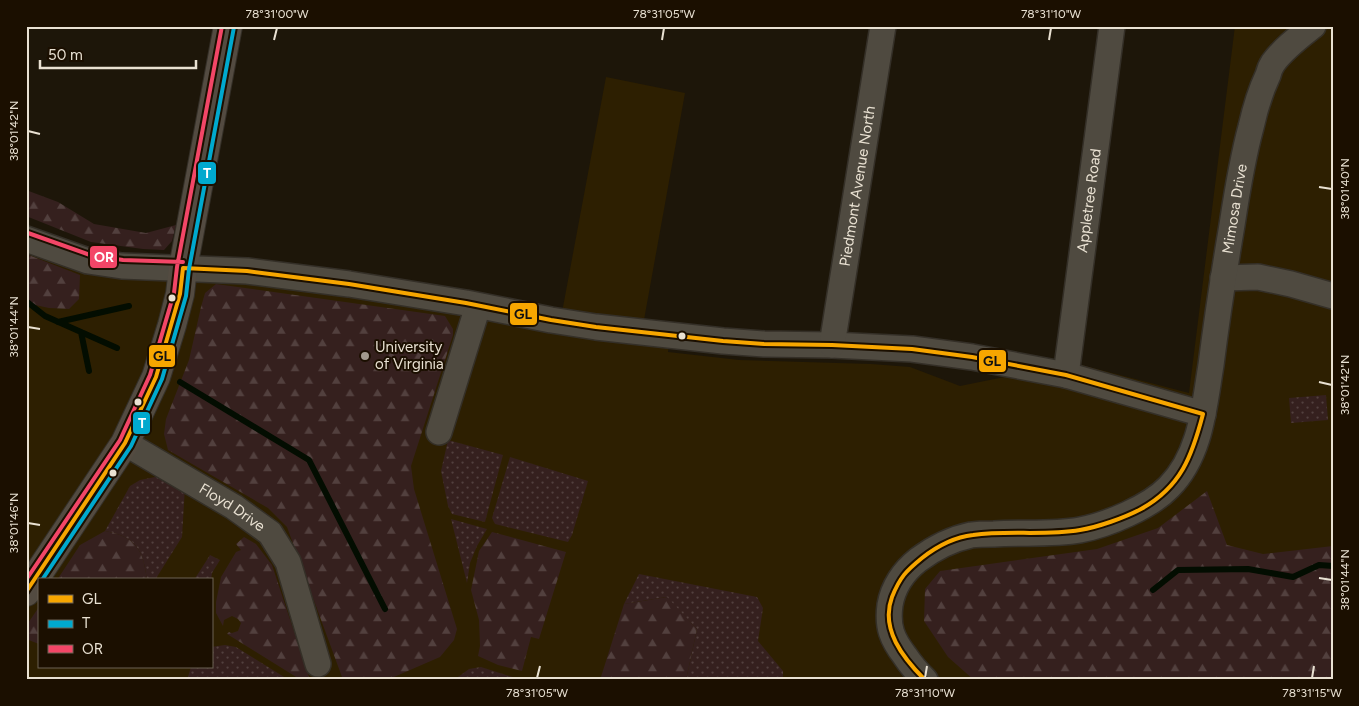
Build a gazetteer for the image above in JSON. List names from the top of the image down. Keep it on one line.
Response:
{"streets":{"street":["Piedmont Avenue North","Appletree Road","Mimosa Drive","Floyd Drive"]},"places":["University of Virginia"],"lines":["transit line OR","transit line T","transit line GL"],"legend":["GL","T","OR"],"scale_bar":"50 m","coordinates":["78°31'00\"W","78°31'05\"W","78°31'10\"W","38°01'42\"N","38°01'40\"N","38°01'44\"N","38°01'46\"N","78°31'15\"W"]}
